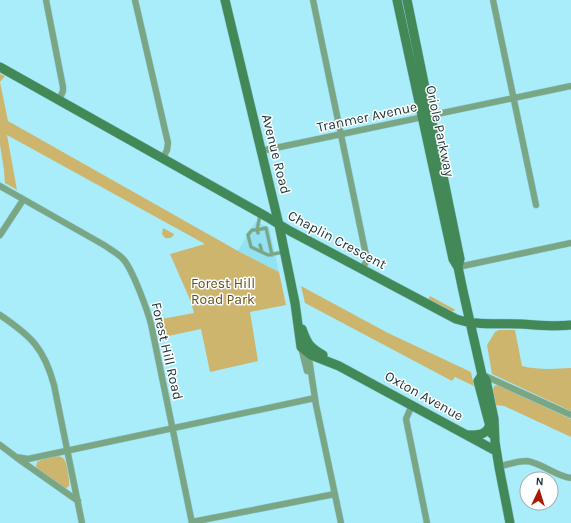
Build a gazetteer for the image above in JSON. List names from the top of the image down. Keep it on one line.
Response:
{"streets":{"street":["Tranmer Avenue","Oriole Parkway","Avenue Road","Chaplin Crescent","Forest Hill Road","Oxton Avenue"]},"crossings":[["Tranmer Avenue","Oriole Parkway"],["Tranmer Avenue","Avenue Road"],["Oriole Parkway","Chaplin Crescent"],["Oriole Parkway","Oxton Avenue"],["Avenue Road","Chaplin Crescent"],["Avenue Road","Oxton Avenue"]],"parks":["Forest Hill Road Park"],"north":"top"}
